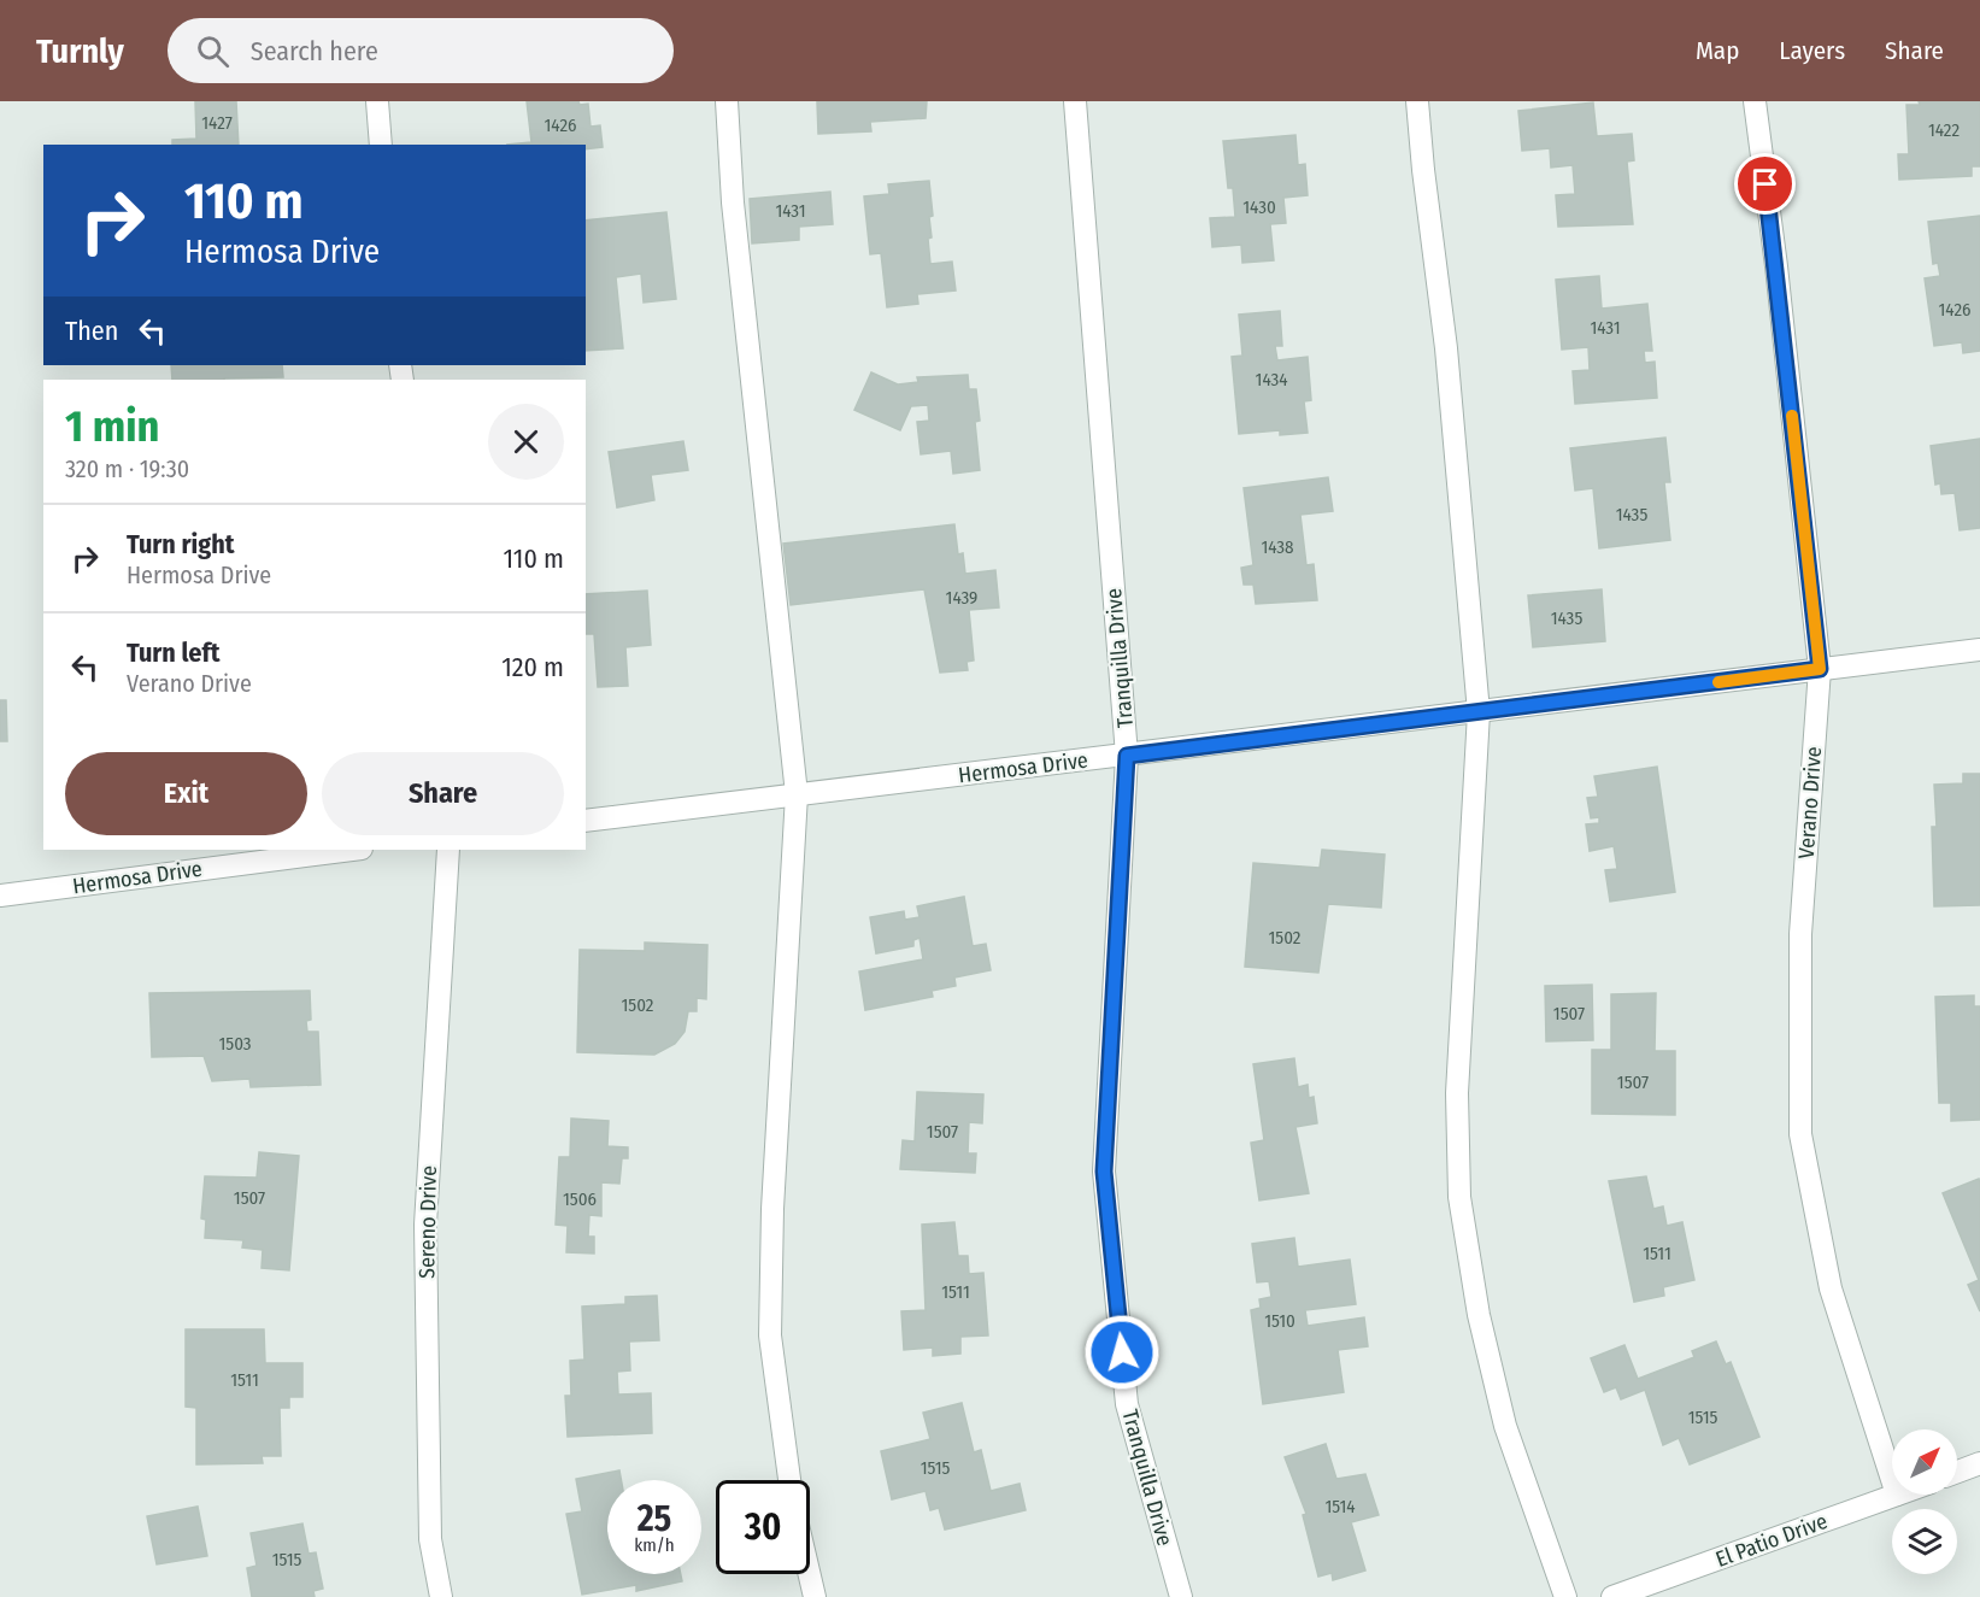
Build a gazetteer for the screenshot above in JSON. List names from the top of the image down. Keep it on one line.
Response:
{"streets":{"street":["Tranquilla Drive","Hermosa Drive","Verano Drive","Sereno Drive","El Patio Drive"]},"crossings":[["Tranquilla Drive","Hermosa Drive"],["Hermosa Drive","Verano Drive"]],"house_numbers":["1427","1426","1422","1430","1431","1426","1431","1434","1435","1438","1439","1435","1502","1502","1507","1503","1507","1507","1507","1506","1511","1511","1510","1511","1515","1515","1514","1515"],"north":"top right","page":{"header":"Turnly","search":"Search here","nav":["Map","Layers","Share"],"turn":["110 m","Hermosa Drive"],"then":"Then","heading":["1 min","320 m · 19:30"],"list":[{"name":"Turn right","note":"Hermosa Drive","value":"110 m"},{"name":"Turn left","note":"Verano Drive","value":"120 m"}],"buttons":["Exit","Share"],"speed":"25 km/h","limit":"30"}}
